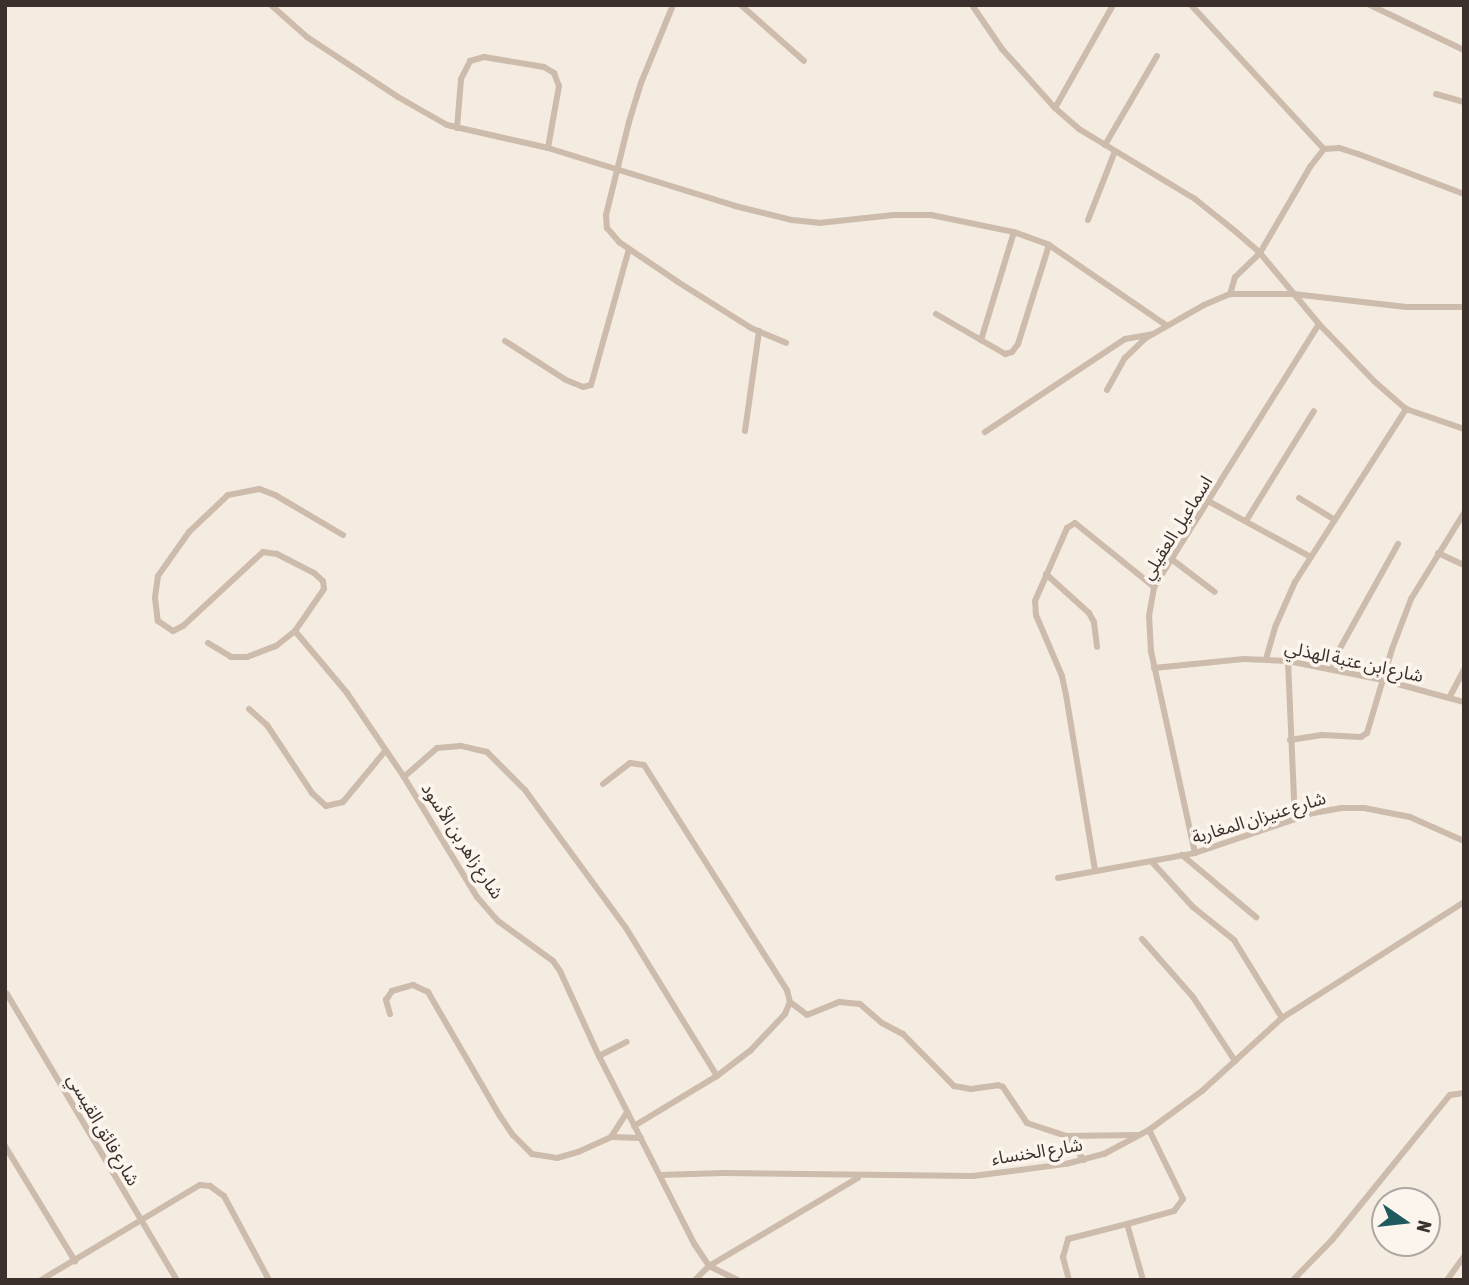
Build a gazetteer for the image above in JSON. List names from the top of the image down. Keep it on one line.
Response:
{"streets":{"street":["اسماعيل العقيلي","شارع ابن عتبة الهذلي","شارع عنيزان المغاربة","شارع زاهر بن الأسود","شارع فائق القيسي","شارع الخنساء"]},"crossings":[["اسماعيل العقيلي","شارع ابن عتبة الهذلي"],["اسماعيل العقيلي","شارع عنيزان المغاربة"],["شارع زاهر بن الأسود","شارع الخنساء"]],"north":"right"}
